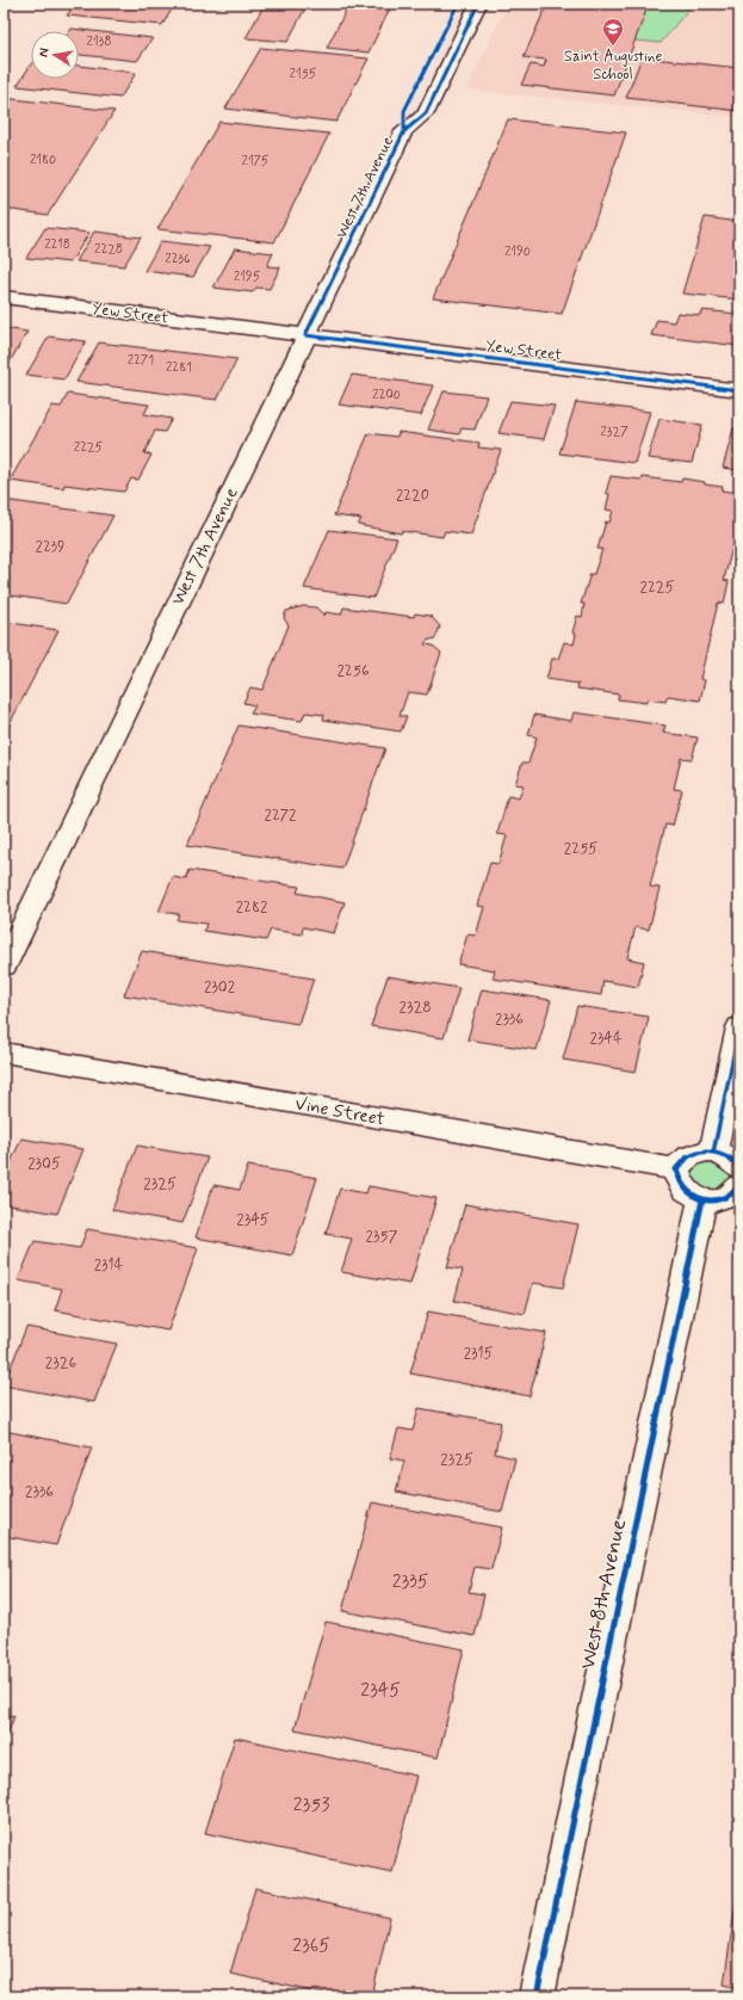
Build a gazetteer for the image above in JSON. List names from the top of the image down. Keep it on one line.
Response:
{"streets":{"street":["West 7th Avenue","Yew Street","Vine Street","West 8th Avenue"]},"crossings":[["West 7th Avenue","Yew Street"]],"places":{"school or university":["Saint Augustine School"]},"house_numbers":["2138","2155","2180","2175","2218","2228","2190","2236","2195","2271","2281","2200","2327","2225","2220","2239","2225","2256","2272","2255","2282","2302","2328","2336","2344","2305","2325","2345","2357","2314","2315","2326","2325","2336","2335","2345","2353","2365"],"north":"left"}
